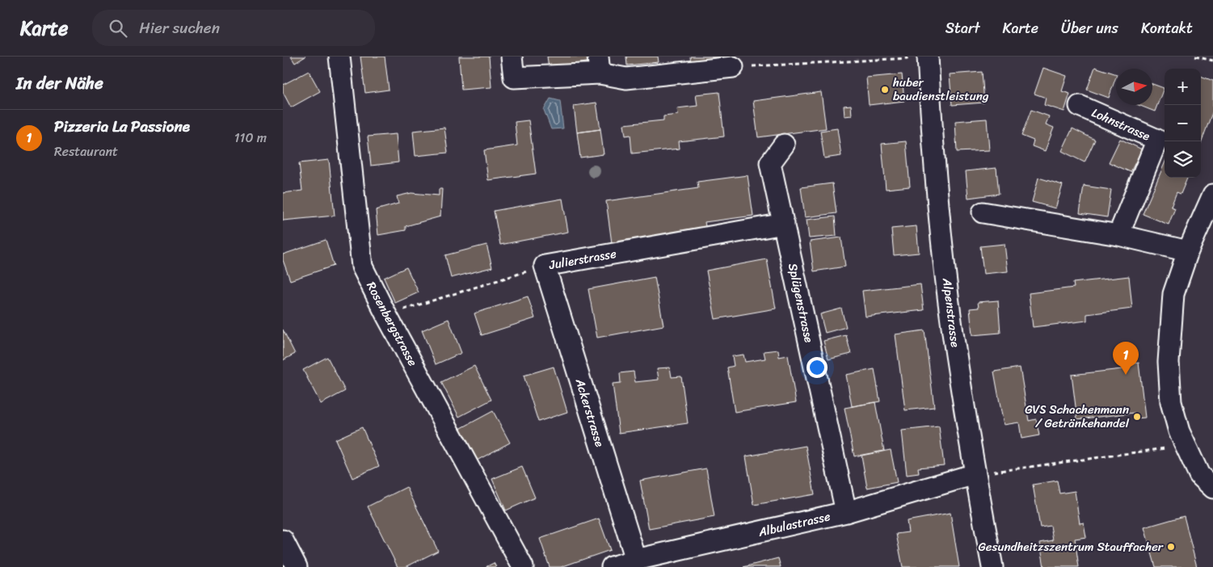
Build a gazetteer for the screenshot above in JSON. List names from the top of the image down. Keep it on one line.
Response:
{"streets":{"street":["Lohnstrasse","Julierstrasse","Splügenstrasse","Alpenstrasse","Rosenbergstrasse","Ackerstrasse","Albulastrasse"]},"crossings":[["Julierstrasse","Splügenstrasse"],["Julierstrasse","Rosenbergstrasse"],["Julierstrasse","Ackerstrasse"],["Splügenstrasse","Albulastrasse"],["Alpenstrasse","Albulastrasse"],["Ackerstrasse","Albulastrasse"]],"places":["huber baudienstleistung","GVS Schachenmann / Getränkehandel","Gesundheitzszentrum Stauffacher"],"north":"right","page":{"header":"Karte","search":"Hier suchen","nav":["Start","Karte","Über uns","Kontakt"],"heading":"In der Nähe","map_buttons":["+","−"],"list":[{"mark":"1","name":"Pizzeria La Passione","note":"Restaurant","value":"110 m"}],"pins":"1"}}
